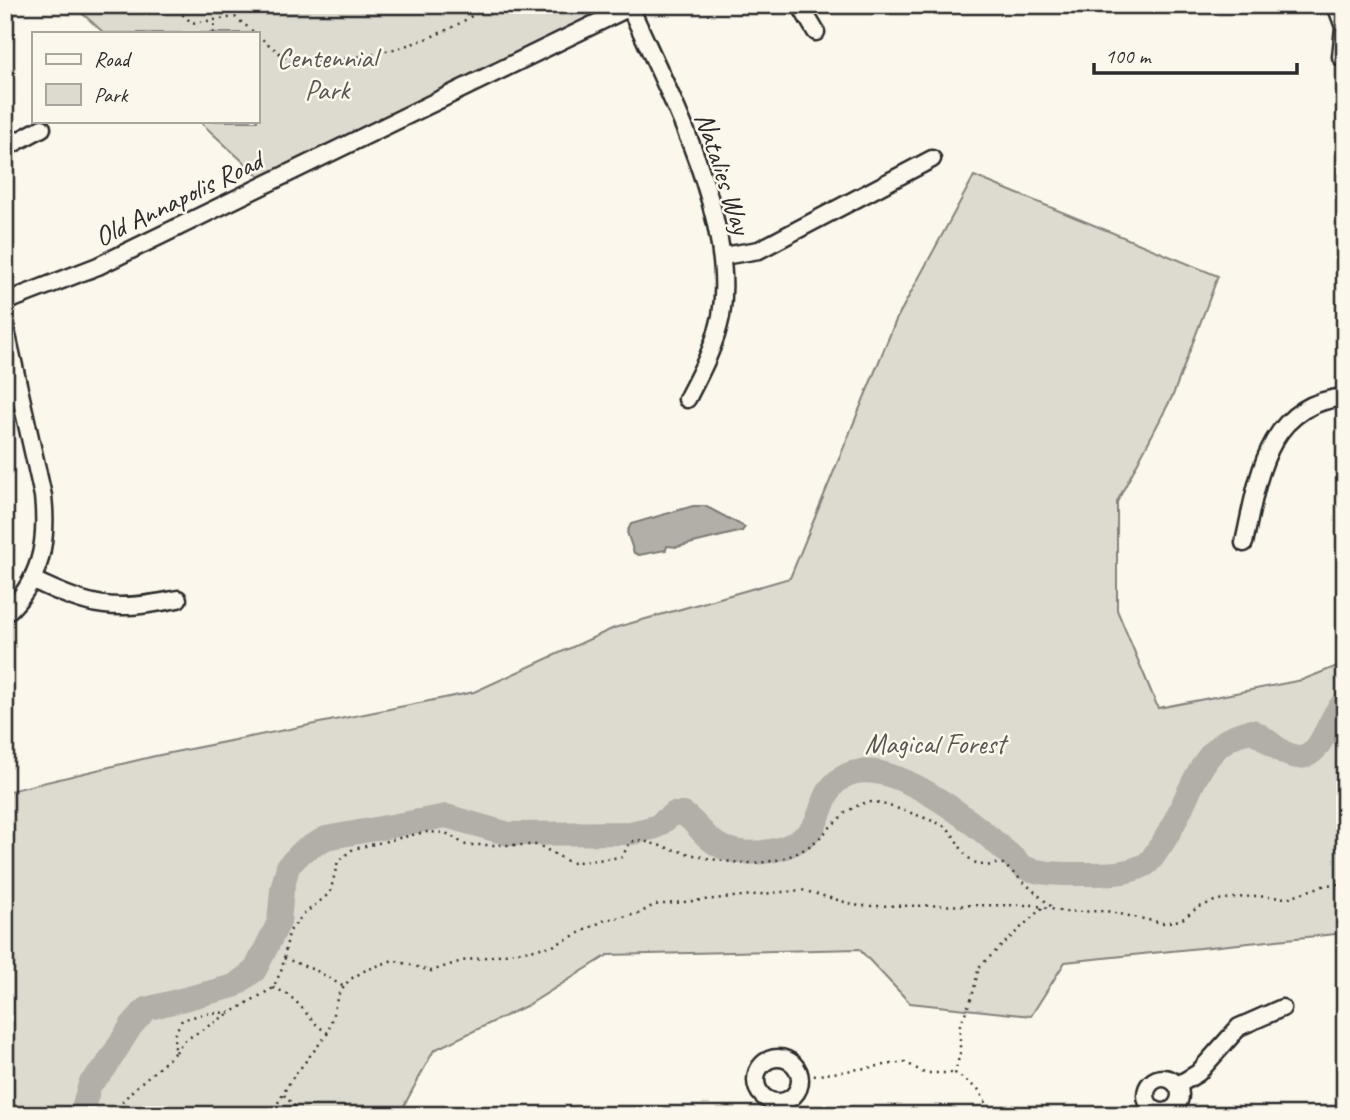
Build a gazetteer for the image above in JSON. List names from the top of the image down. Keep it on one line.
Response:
{"streets":{"street":["Natalies Way","Old Annapolis Road"]},"crossings":[["Natalies Way","Old Annapolis Road"]],"parks":["Centennial Park","Magical Forest"],"legend":["Road","Park"],"scale_bar":"100 m"}
